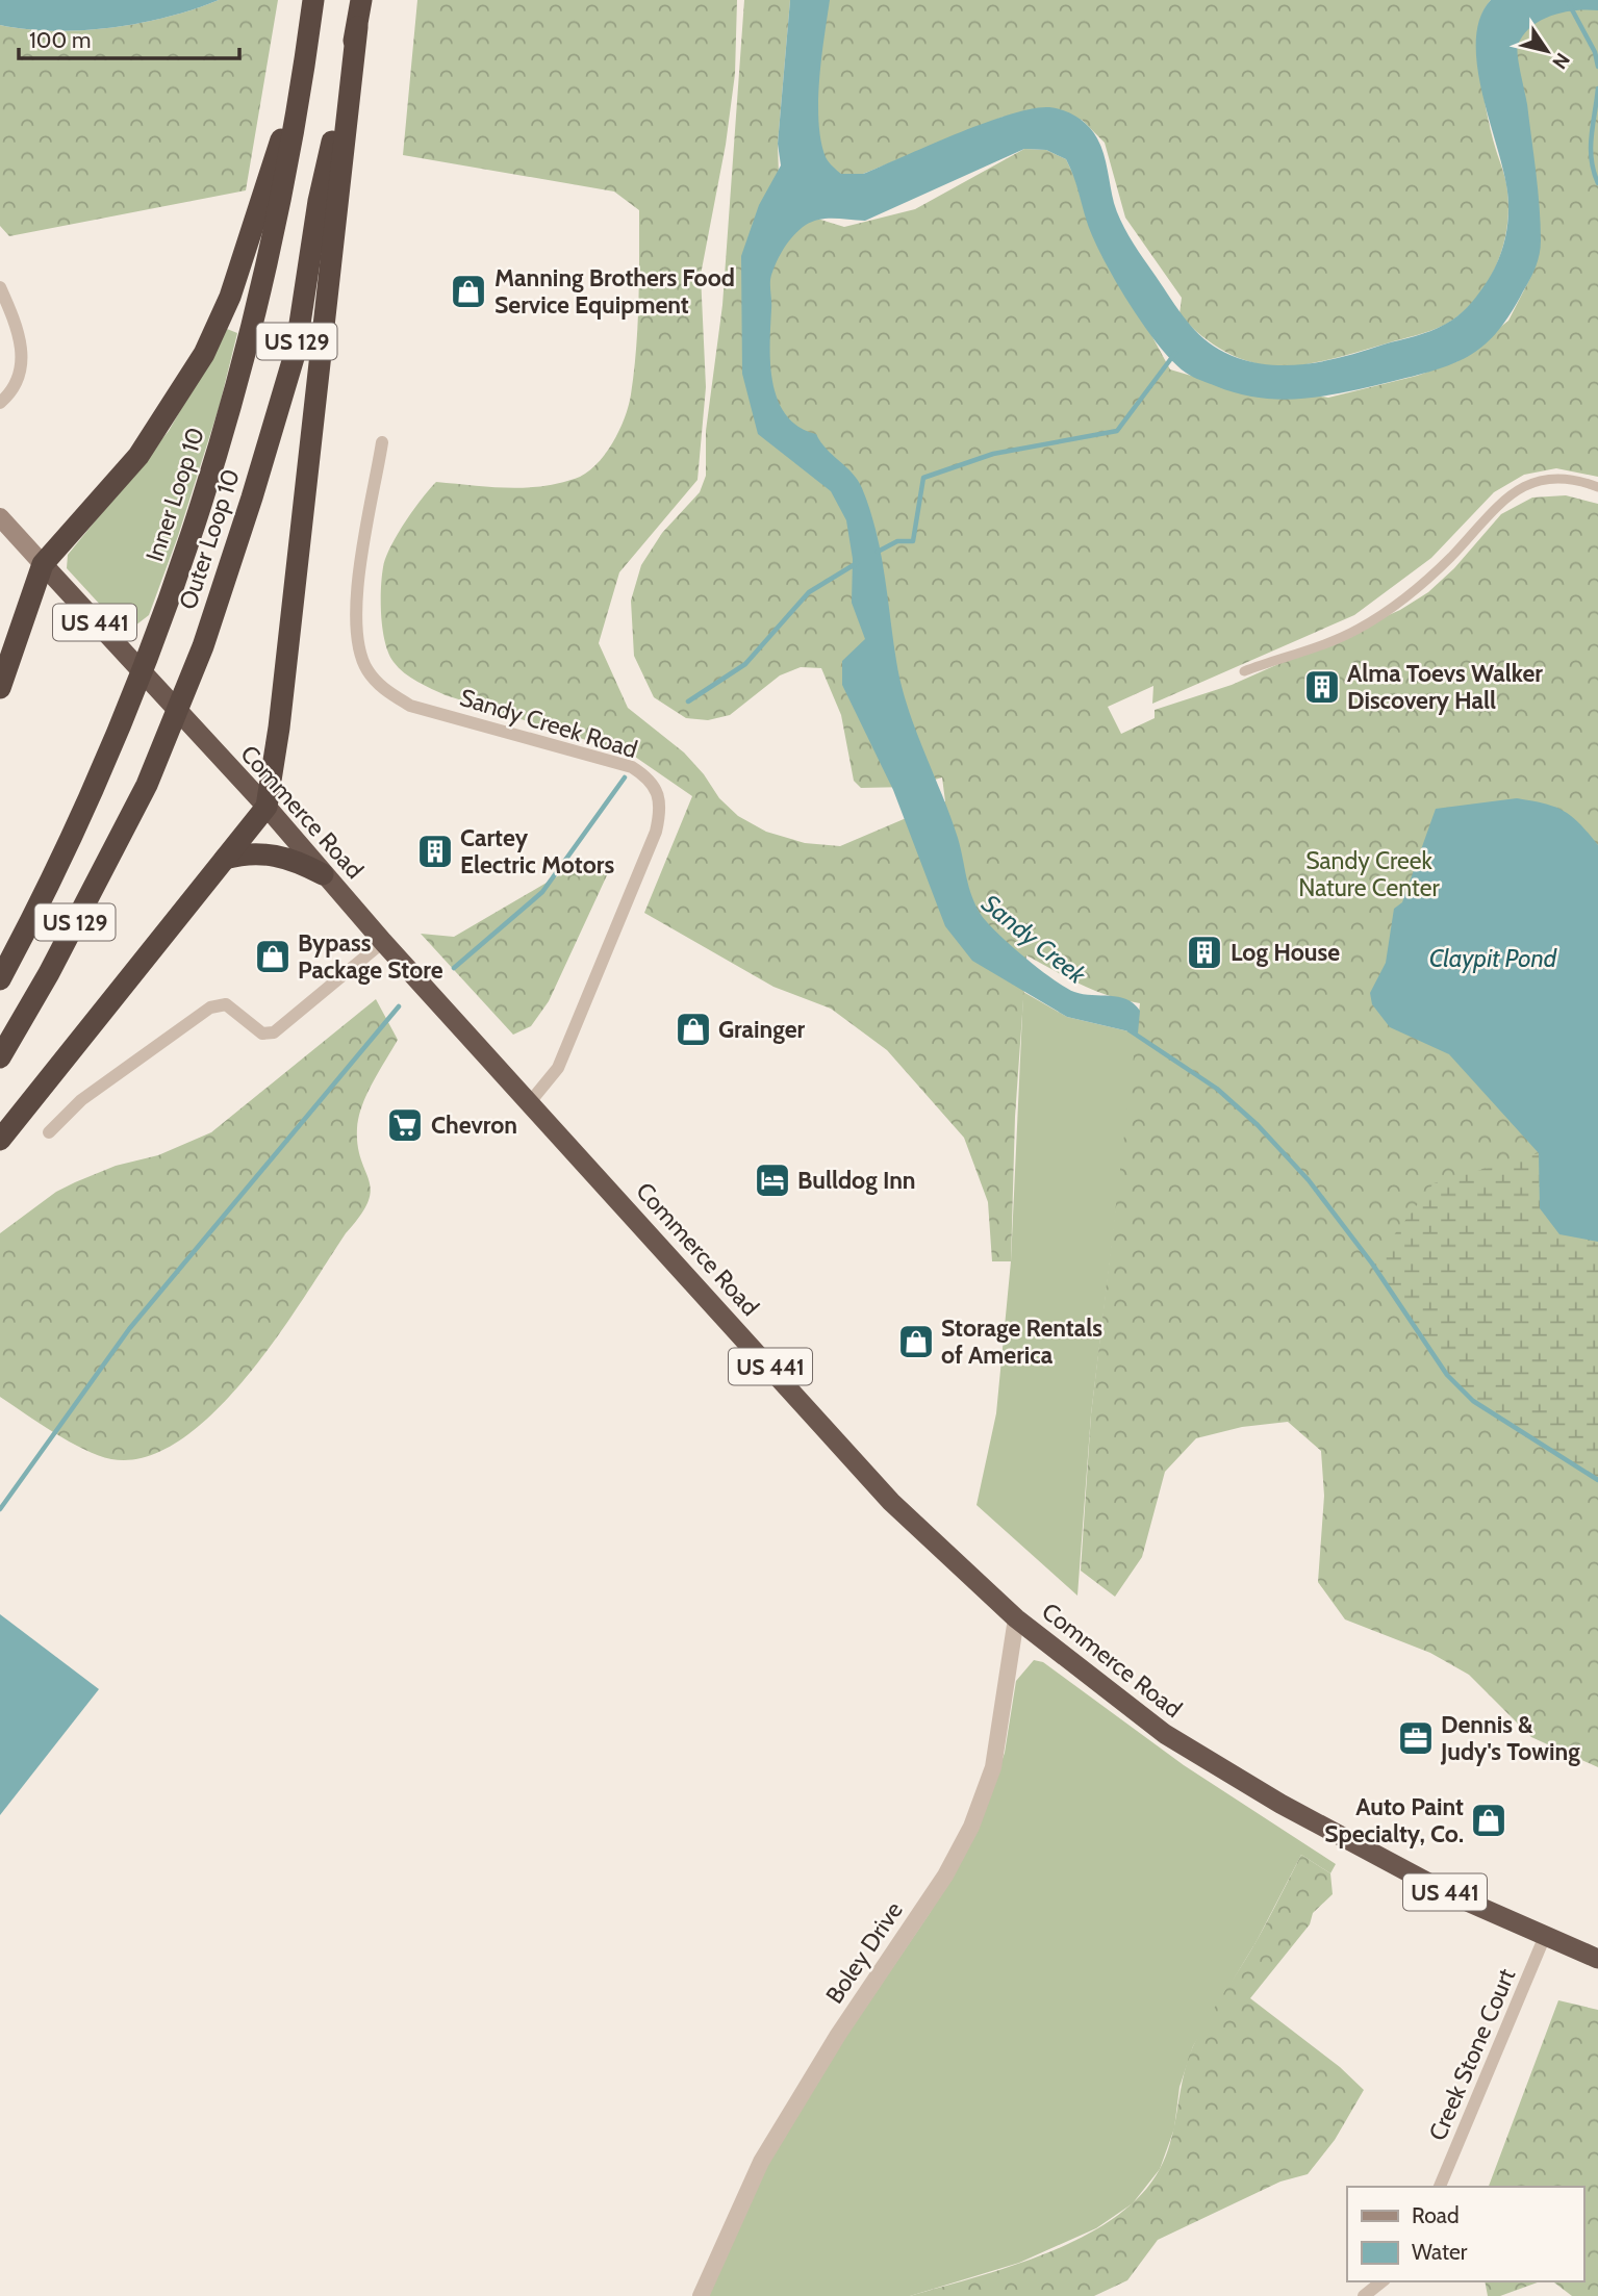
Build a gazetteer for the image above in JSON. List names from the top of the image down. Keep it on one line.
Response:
{"streets":{"highway":["US 129","Inner Loop 10","Outer Loop 10","US 441","Commerce Road"],"street":["Sandy Creek Road","Boley Drive","Creek Stone Court"]},"crossings":[["Sandy Creek Road","Commerce Road"],["Commerce Road","Boley Drive"],["Commerce Road","Creek Stone Court"]],"water":["Sandy Creek","Claypit Pond"],"parks":["Sandy Creek Nature Center"],"places":{"shop":["Manning Brothers Food Service Equipment","Bypass Package Store","Grainger","Storage Rentals of America","Auto Paint Specialty, Co."],"building":["Alma Toevs Walker Discovery Hall","Cartey Electric Motors","Log House"],"supermarket":["Chevron"],"hotel":["Bulldog Inn"],"office":["Dennis & Judy's Towing"]},"legend":["Road","Water"],"scale_bar":"100 m","north":"bottom right"}
